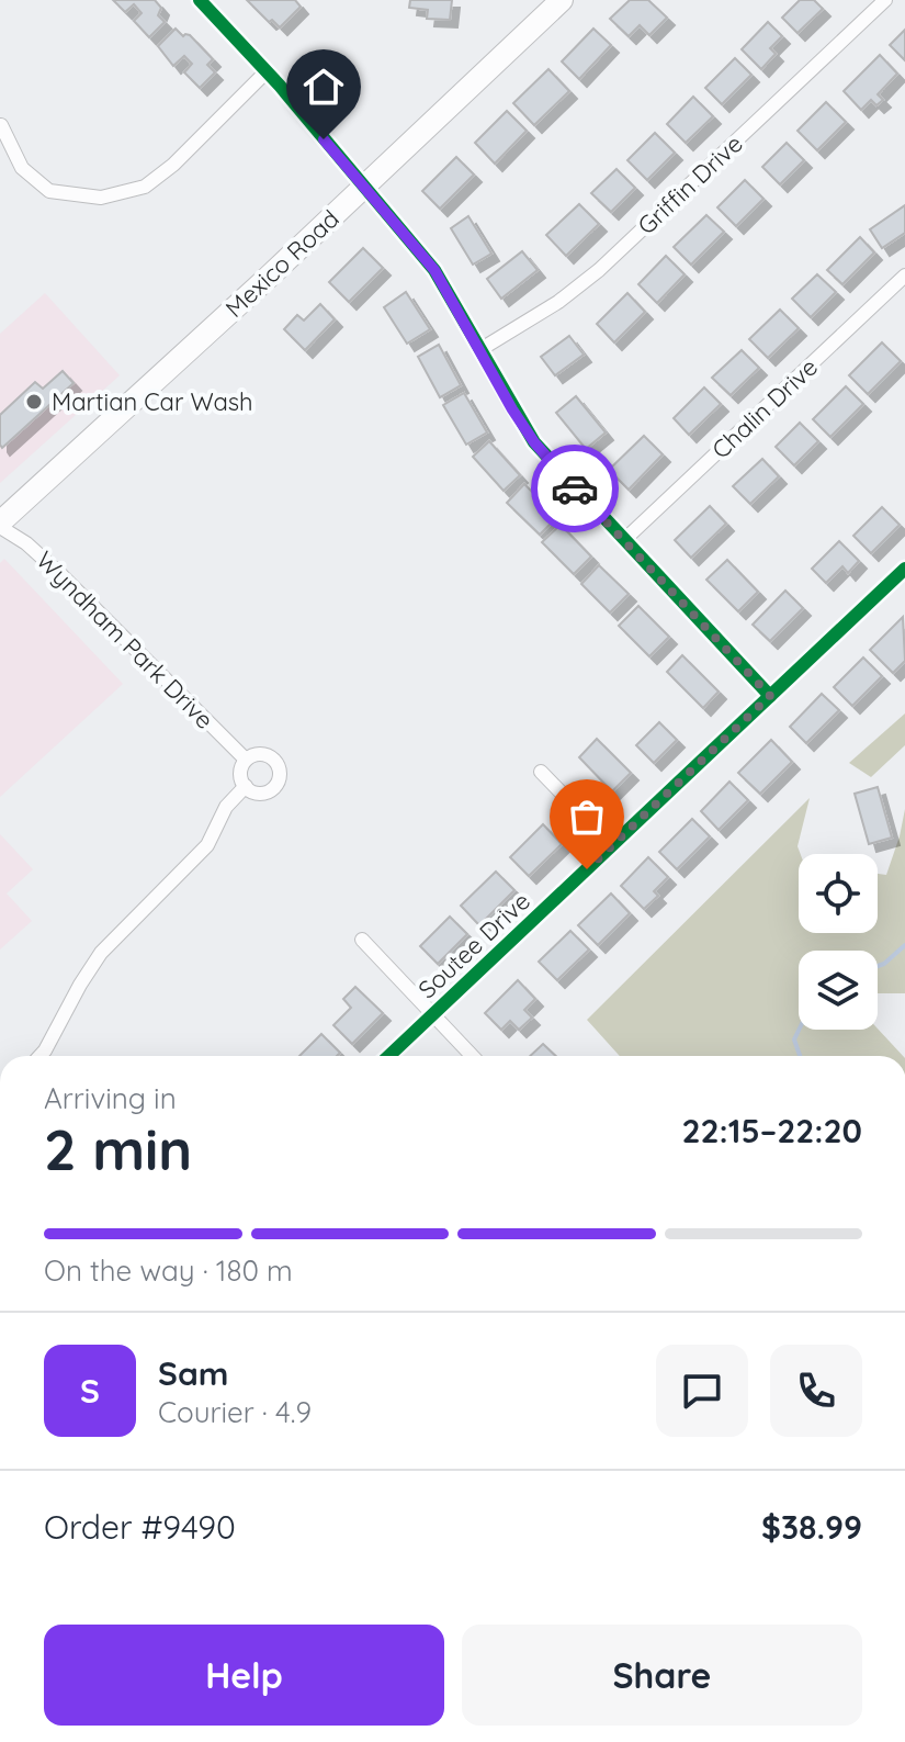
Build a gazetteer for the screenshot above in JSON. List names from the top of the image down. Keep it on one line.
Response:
{"streets":{"main road":["Mexico Road"],"street":["Griffin Drive","Chalin Drive","Wyndham Park Drive","Soutee Drive"]},"crossings":[["Mexico Road","Wyndham Park Drive"]],"places":["Martian Car Wash"],"page":{"heading":["2 min","Arriving in","22:15–22:20"],"panel":["Sam","Courier · 4.9","Order #9490","$38.99"],"bar":"On the way · 180 m","round":"S","buttons":["Help","Share"]}}
